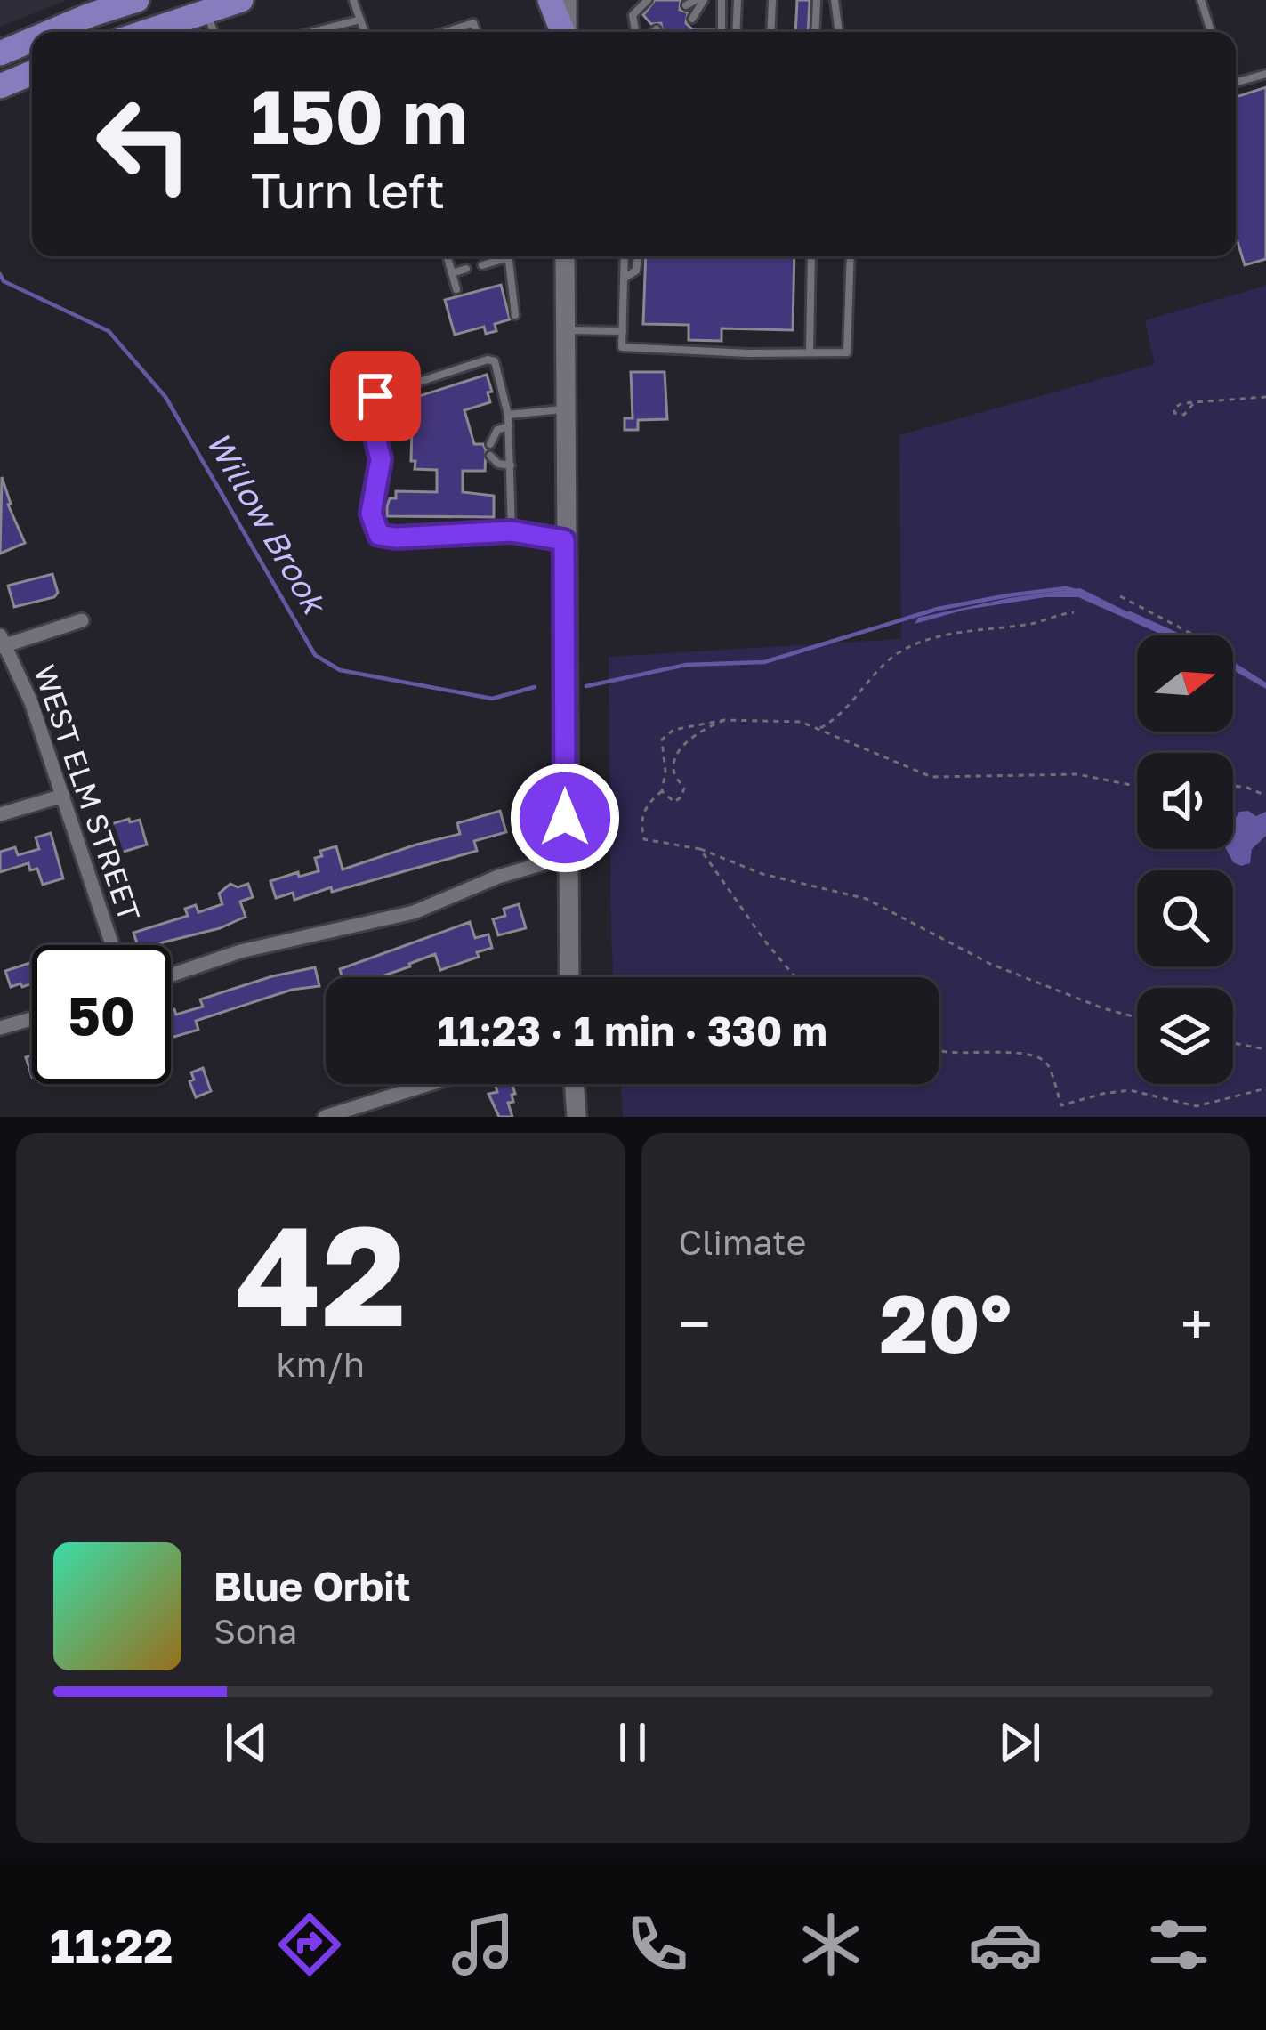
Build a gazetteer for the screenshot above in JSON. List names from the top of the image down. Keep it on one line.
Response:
{"streets":{"street":["WEST ELM STREET"]},"water":["Willow Brook"],"north":"right","page":{"turn":["150 m","Turn left"],"limit":"50","trip":"11:23 · 1 min · 330 m","tile":[["42","km/h"],"Climate"],"heat":["−","20°","+"],"song":["Blue Orbit","Sona"],"tabs":"11:22"}}
